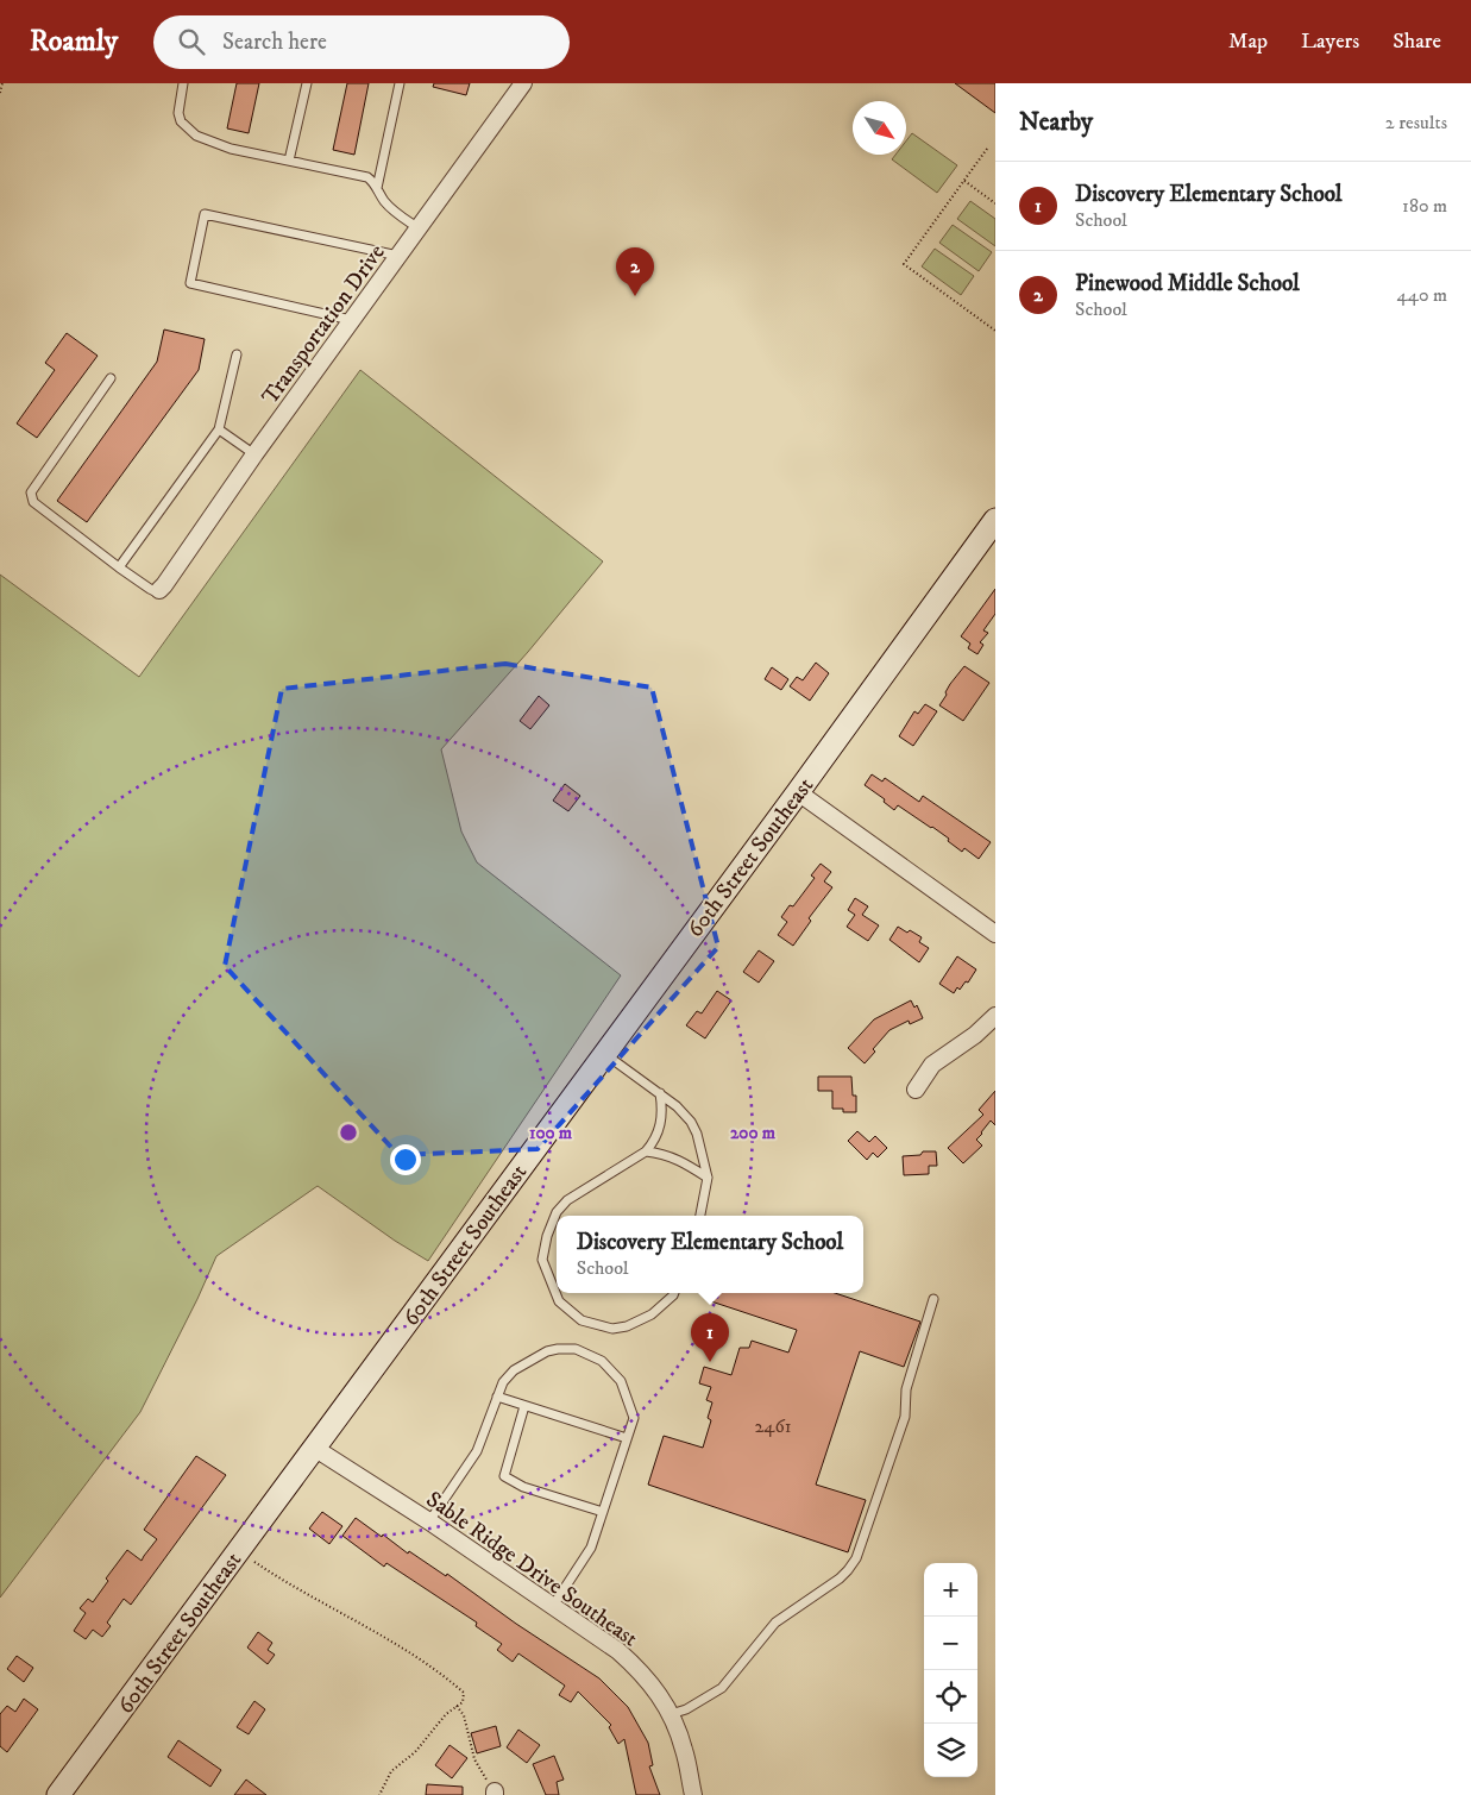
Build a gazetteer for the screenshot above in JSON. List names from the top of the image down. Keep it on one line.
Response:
{"streets":{"main road":["60th Street Southeast"],"street":["Transportation Drive","Sable Ridge Drive Southeast"]},"crossings":[["60th Street Southeast","Sable Ridge Drive Southeast"]],"house_numbers":["2461"],"north":"bottom right","page":{"header":"Roamly","search":"Search here","nav":["Map","Layers","Share"],"heading":["Nearby","2 results"],"list":[{"mark":"1","name":"Discovery Elementary School","note":"School","value":"180 m"},{"mark":"2","name":"Pinewood Middle School","note":"School","value":"440 m"}],"pins":["2","1"],"popup":["Discovery Elementary School","School"],"map_buttons":["+","−"]},"rings":["100 m","200 m"]}
